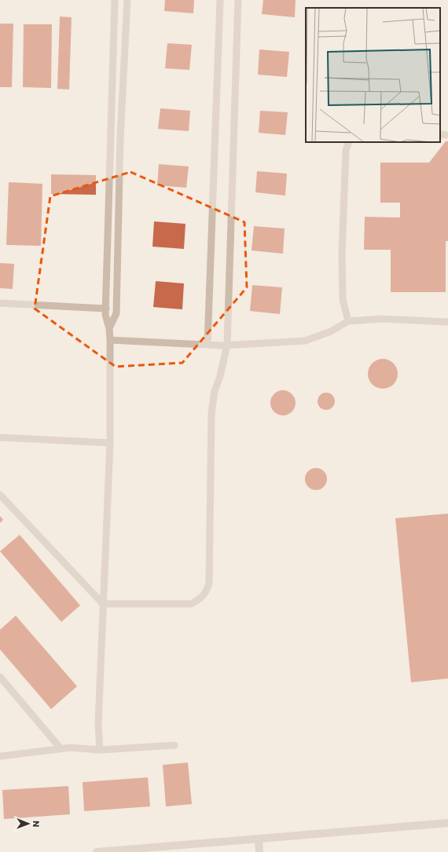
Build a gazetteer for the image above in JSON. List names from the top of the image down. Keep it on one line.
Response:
{"north":"right"}
